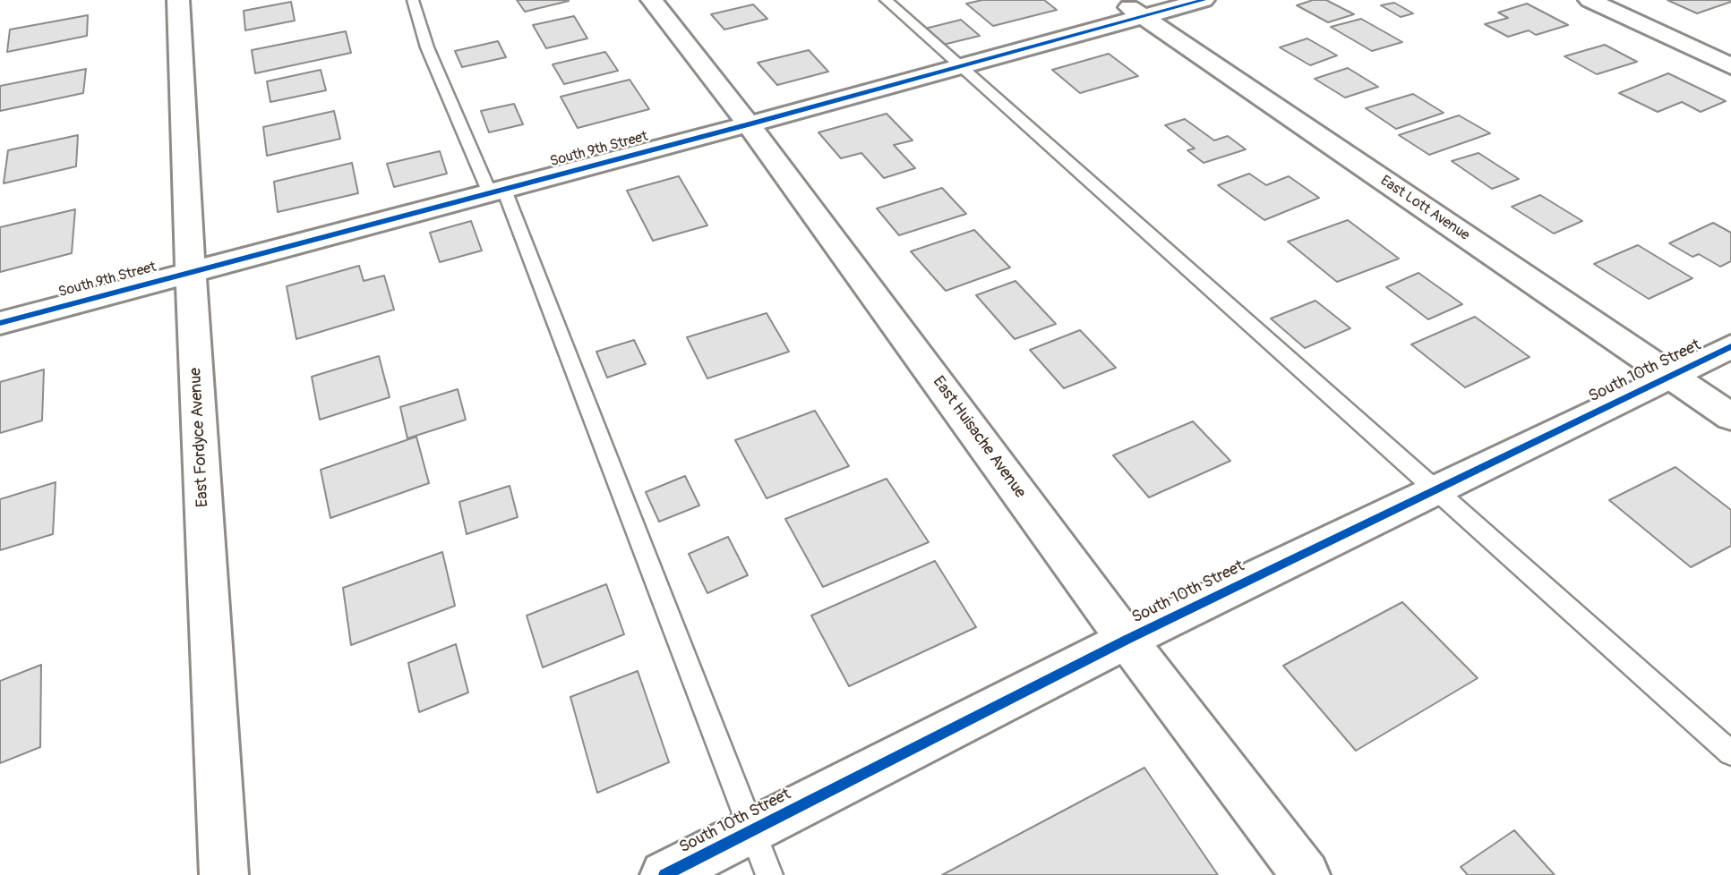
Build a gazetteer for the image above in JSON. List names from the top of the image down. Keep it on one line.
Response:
{"streets":{"street":["South 9th Street","East Lott Avenue","South 10th Street","East Fordyce Avenue","East Huisache Avenue"]},"crossings":[["South 9th Street","East Lott Avenue"],["South 9th Street","East Fordyce Avenue"],["South 9th Street","East Huisache Avenue"],["East Lott Avenue","South 10th Street"],["South 10th Street","East Huisache Avenue"]]}
